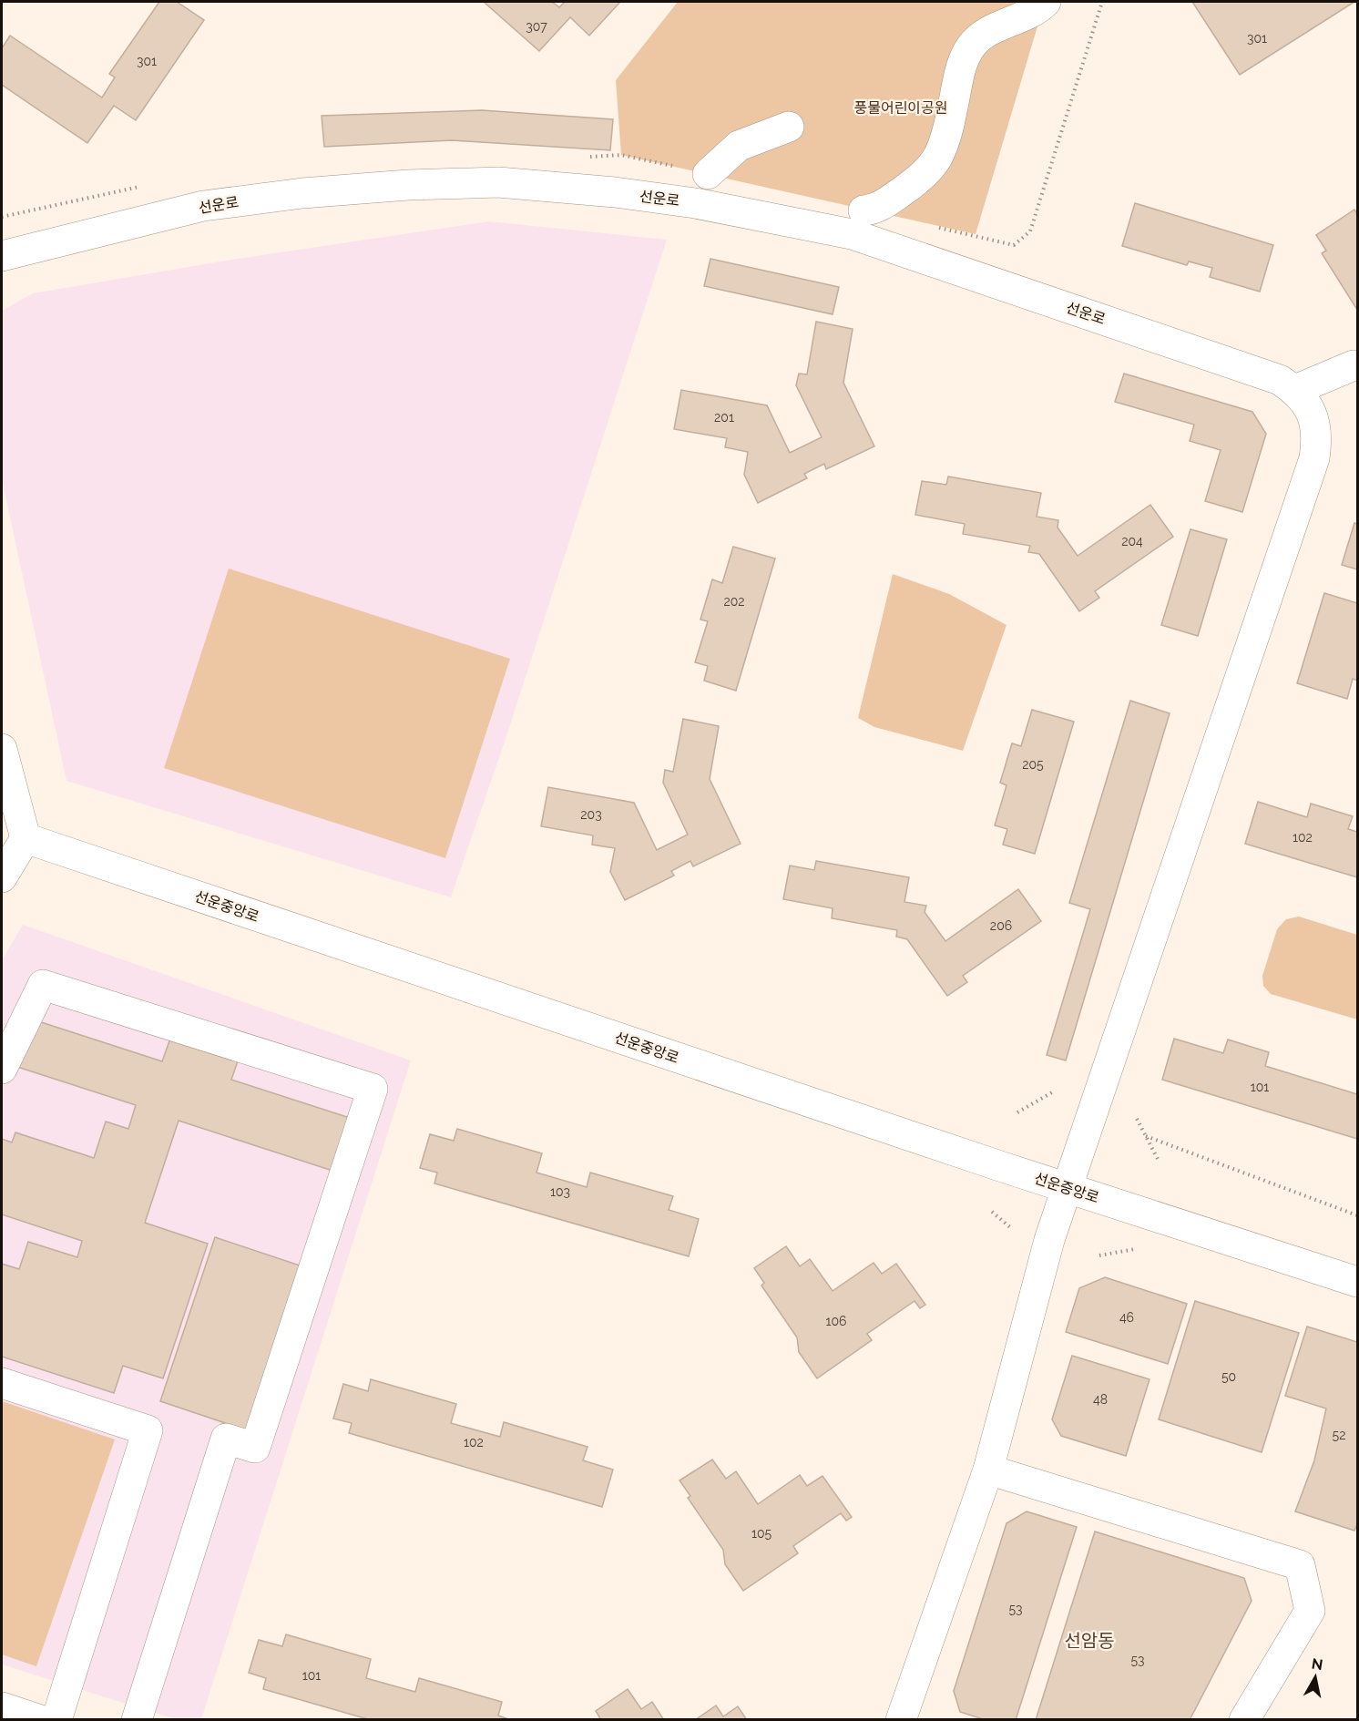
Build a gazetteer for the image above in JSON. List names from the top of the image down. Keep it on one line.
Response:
{"streets":{"street":["선운로","선운중앙로"]},"districts":["선암동"],"parks":["풍물어린이공원"],"house_numbers":["307","301","301","201","204","202","205","203","102","206","101","103","46","106","50","48","52","102","105","53","53","101"],"north":"top"}
